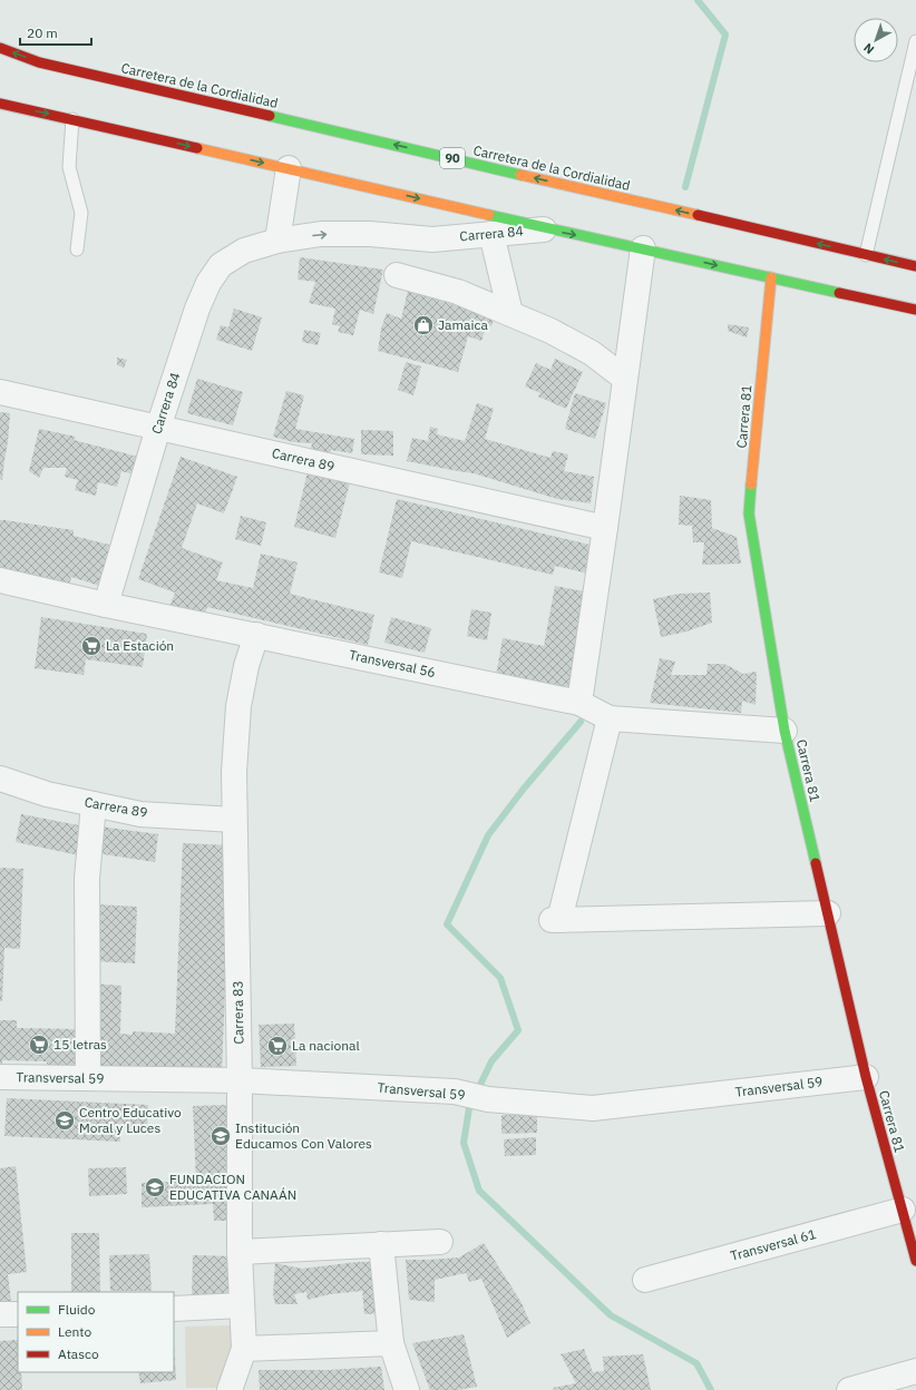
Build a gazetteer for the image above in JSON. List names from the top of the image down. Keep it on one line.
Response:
{"streets":{"main road":["Carretera de la Cordialidad","90","Carrera 81"],"street":["Carrera 84","Carrera 89","Transversal 56","Carrera 83","Transversal 59","Transversal 61"]},"crossings":[["Carrera 84","Carrera 89"],["Carrera 84","Transversal 56"],["Carrera 81","Transversal 56"],["Carrera 81","Transversal 59"],["Carrera 81","Transversal 61"],["Carrera 89","Carrera 83"],["Transversal 56","Carrera 83"],["Carrera 83","Transversal 59"]],"places":{"shop":["Jamaica"],"supermarket":["La Estación","15 letras","La nacional"],"school or university":["Centro Educativo Moral y Luces","Institución Educamos Con Valores","FUNDACION EDUCATIVA CANAÁN"]},"legend":["Fluido","Lento","Atasco"],"scale_bar":"20 m","north":"bottom left"}
